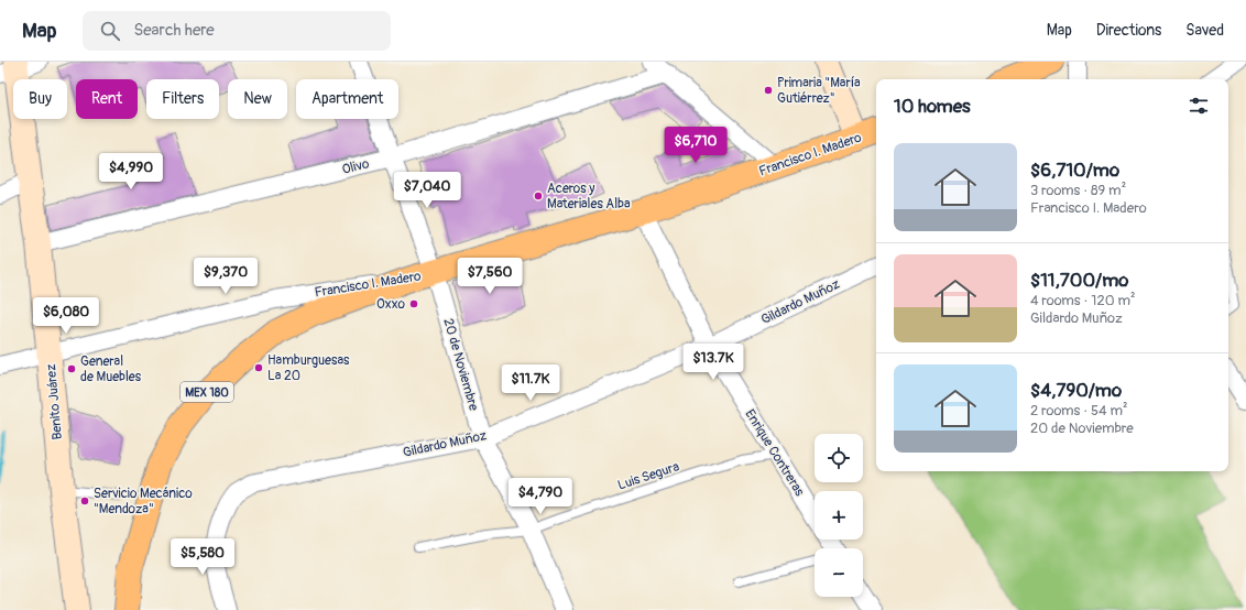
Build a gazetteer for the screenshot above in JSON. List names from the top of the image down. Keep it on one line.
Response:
{"streets":{"main road":["Francisco I. Madero","MEX 180"],"street":["Olivo","Gildardo Muñoz","20 de Noviembre","Benito Juárez","Enrique Contreras"],"lane":["Luis Segura"]},"crossings":[["Francisco I. Madero","20 de Noviembre"],["Francisco I. Madero","MEX 180"],["Francisco I. Madero","Benito Juárez"],["Francisco I. Madero","Enrique Contreras"],["Olivo","20 de Noviembre"],["Olivo","Benito Juárez"],["Gildardo Muñoz","20 de Noviembre"],["Gildardo Muñoz","Enrique Contreras"],["20 de Noviembre","Luis Segura"],["Enrique Contreras","Luis Segura"]],"places":["Primaria \"María Gutiérrez\"","Aceros y Materiales Alba","Oxxo","Hamburguesas La 20","General de Muebles","Servicio Mecánico \"Mendoza\""],"page":{"header":"Map","search":"Search here","nav":["Map","Directions","Saved"],"chip":["Buy","Rent","Filters","New","Apartment"],"heading":"10 homes","price":["$6,710","$4,990","$7,040","$9,370","$7,560","$6,080","$13.7K","$11.7K","$4,790","$5,580"],"list":[{"name":"$6,710/mo","note":"3 rooms · 89 m² · Francisco I. Madero"},{"name":"$11,700/mo","note":"4 rooms · 120 m² · Gildardo Muñoz"},{"name":"$4,790/mo","note":"2 rooms · 54 m² · 20 de Noviembre"}],"map_buttons":["+","−"]}}
